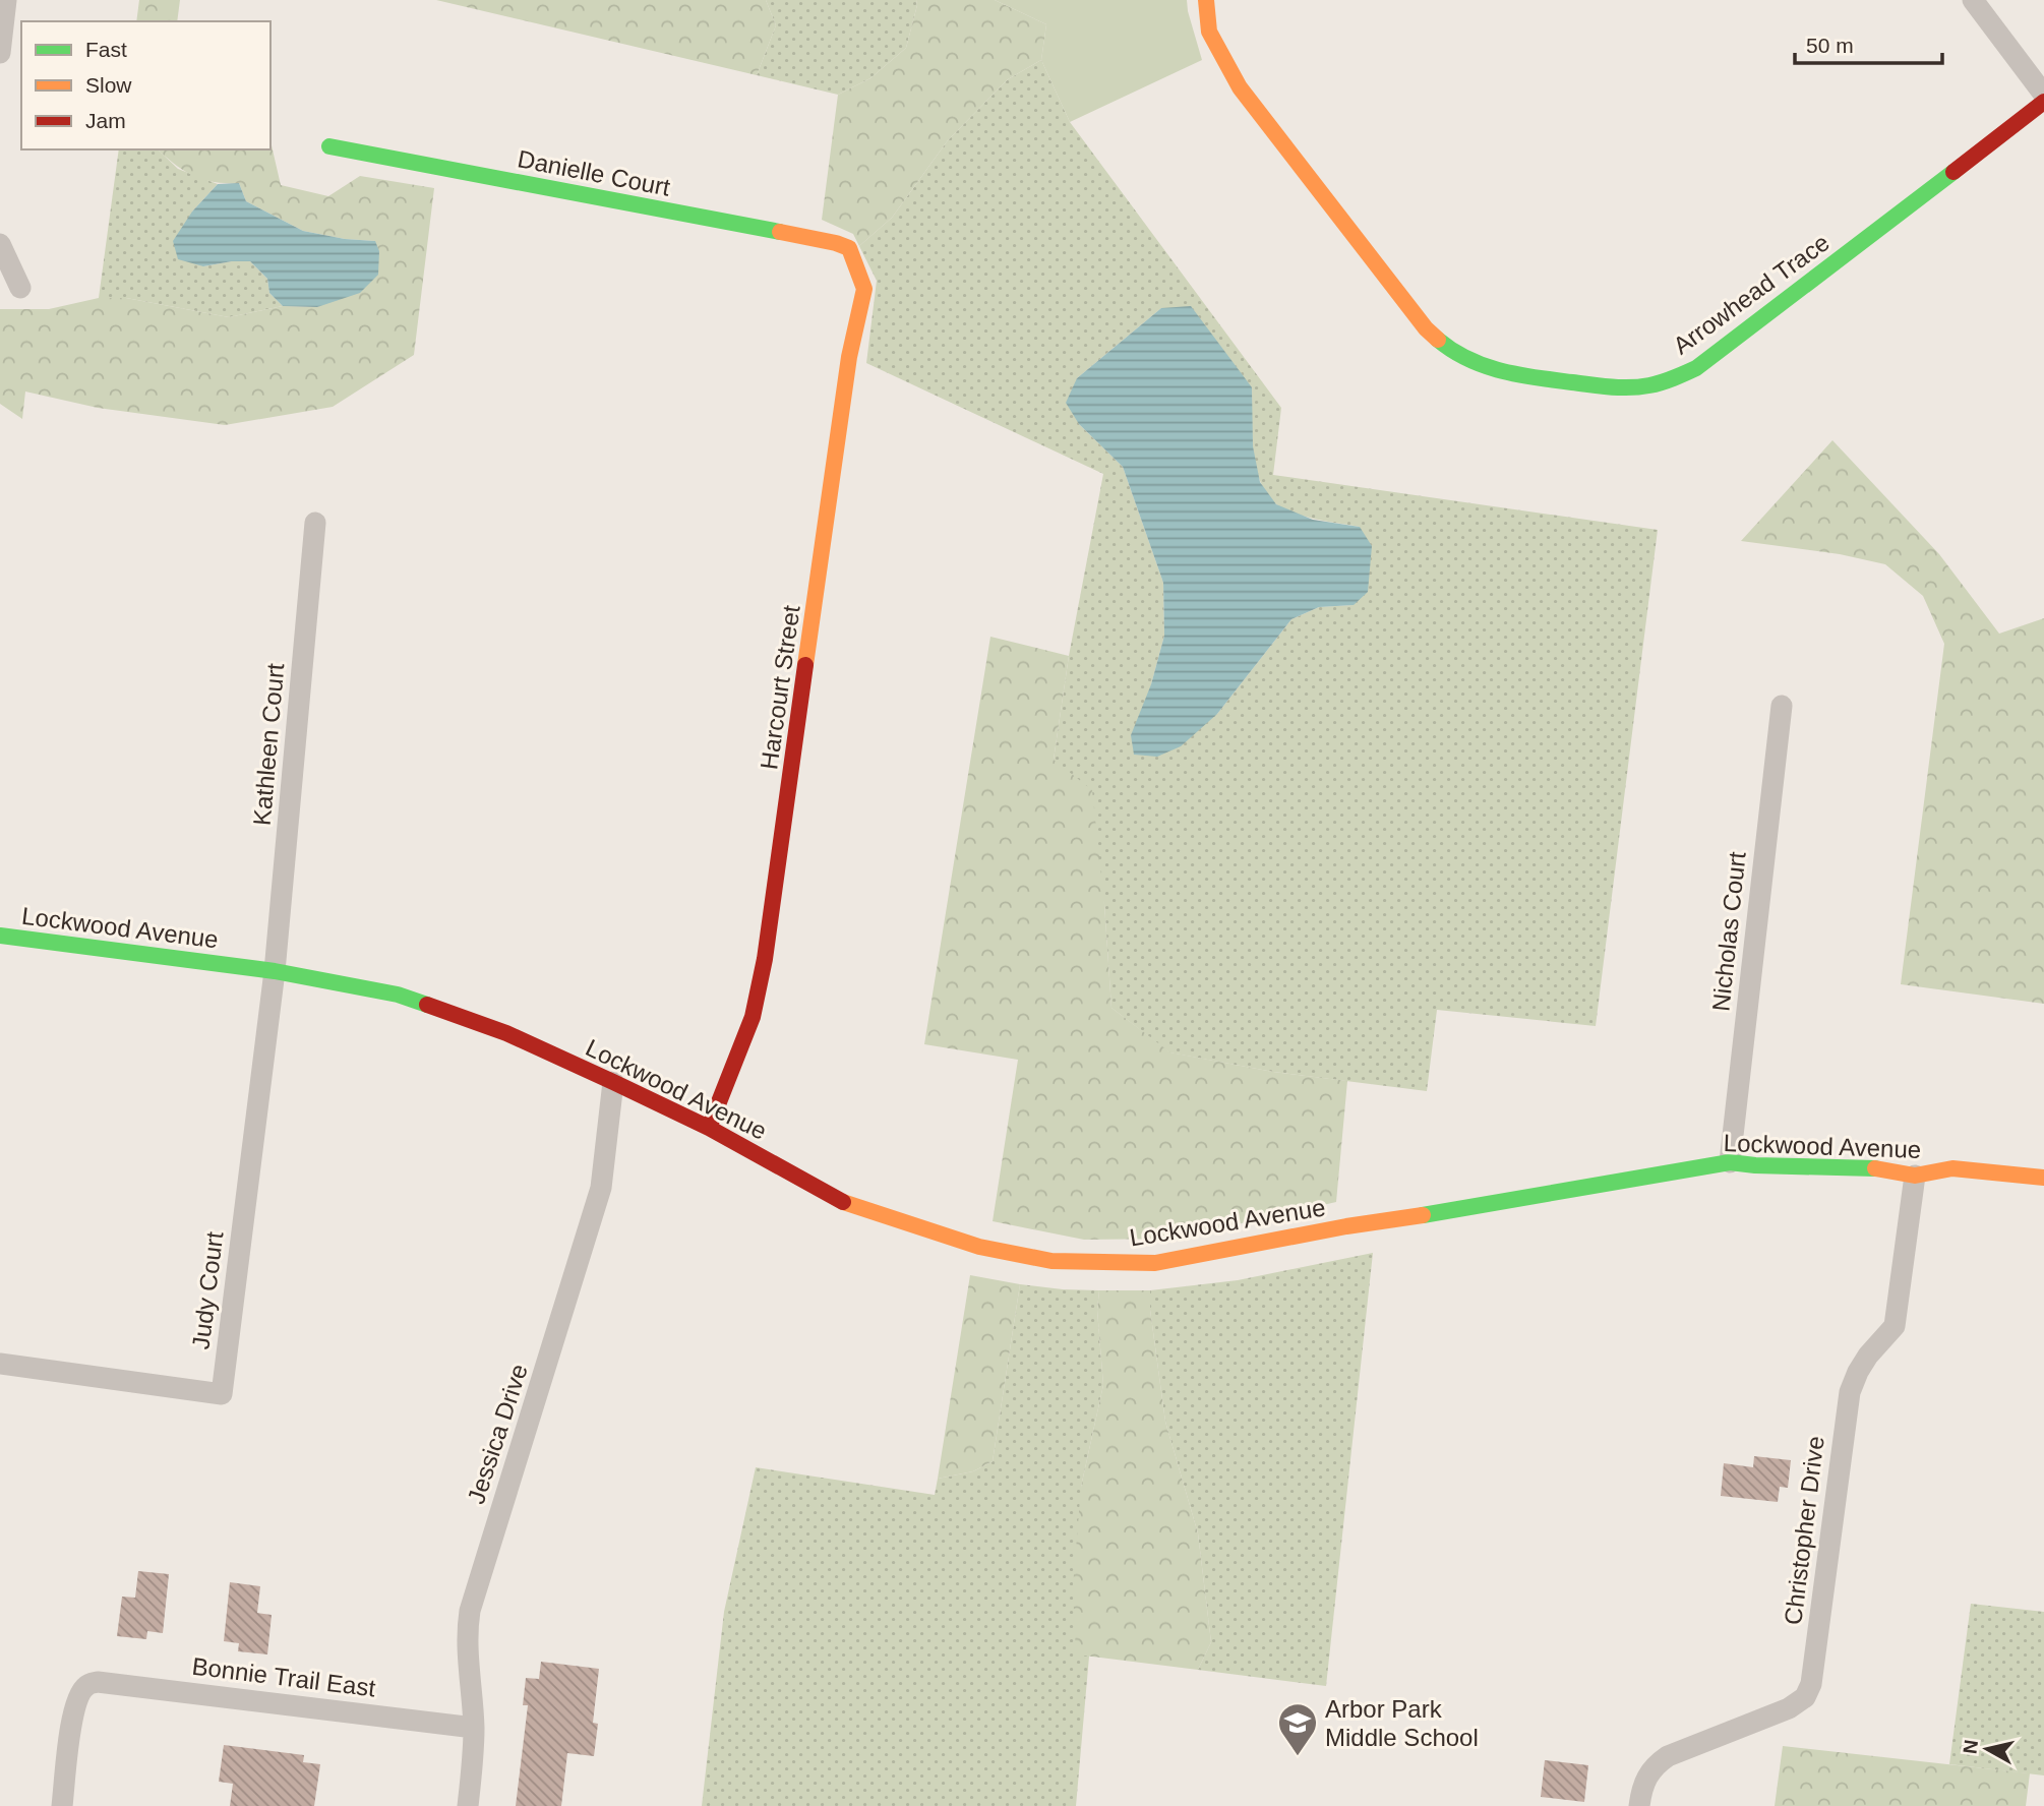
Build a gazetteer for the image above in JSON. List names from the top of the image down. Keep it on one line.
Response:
{"streets":{"street":["Danielle Court","Arrowhead Trace","Harcourt Street","Kathleen Court","Lockwood Avenue","Nicholas Court","Judy Court","Jessica Drive","Christopher Drive","Bonnie Trail East"]},"crossings":[["Danielle Court","Harcourt Street"],["Harcourt Street","Lockwood Avenue"],["Kathleen Court","Lockwood Avenue"],["Kathleen Court","Judy Court"],["Lockwood Avenue","Nicholas Court"],["Lockwood Avenue","Judy Court"],["Lockwood Avenue","Jessica Drive"],["Lockwood Avenue","Christopher Drive"],["Jessica Drive","Bonnie Trail East"]],"places":{"school or university":["Arbor Park Middle School"]},"legend":["Fast","Slow","Jam"],"scale_bar":"50 m","north":"left"}
